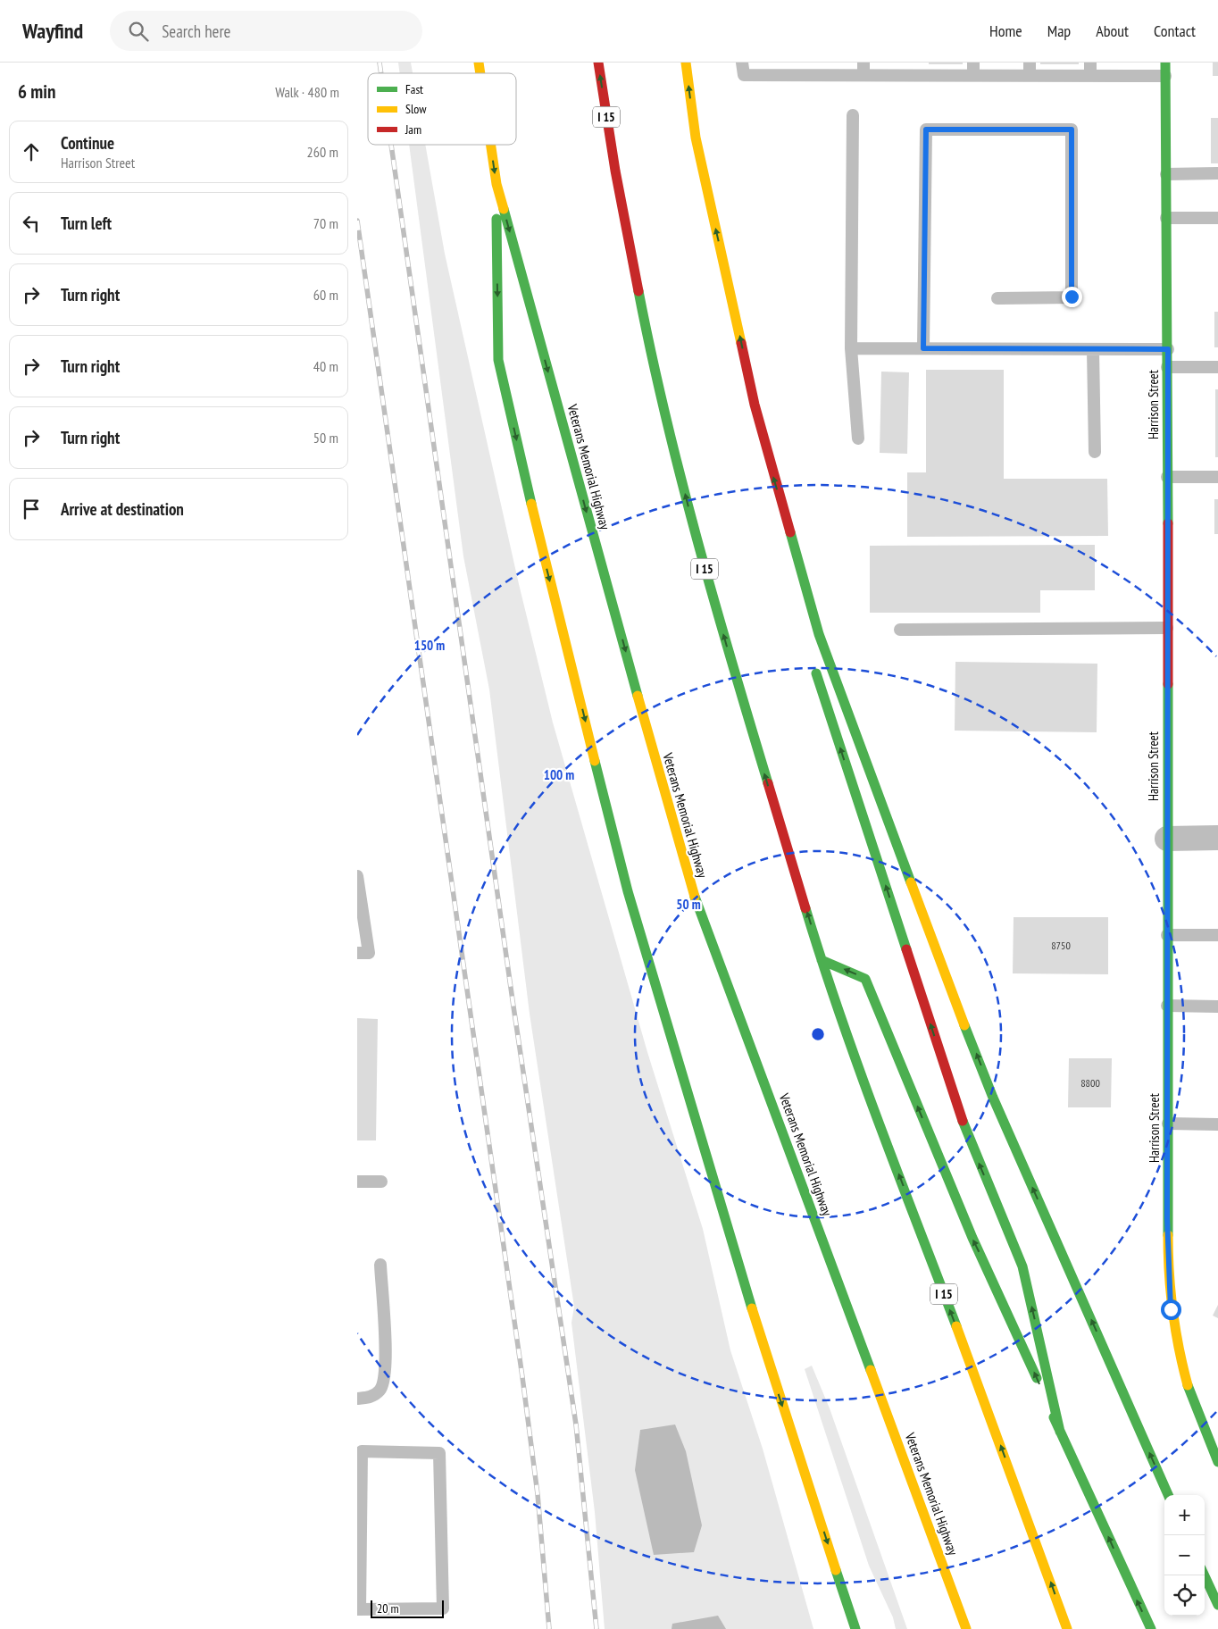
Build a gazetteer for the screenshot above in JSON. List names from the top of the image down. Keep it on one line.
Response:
{"streets":{"main road":["I 15","Harrison Street","Veterans Memorial Highway"]},"house_numbers":["8750","8800"],"legend":["Fast","Slow","Jam"],"scale_bar":"20 m","page":{"header":"Wayfind","search":"Search here","nav":["Home","Map","About","Contact"],"heading":["6 min","Walk · 480 m"],"list":[["Continue","Harrison Street","260 m"],["Turn left","70 m"],["Turn right","60 m"],["Turn right","40 m"],["Turn right","50 m"],"Arrive at destination"],"map_buttons":["+","−"],"scale":"20 m"},"rings":["150 m","100 m","50 m"]}
